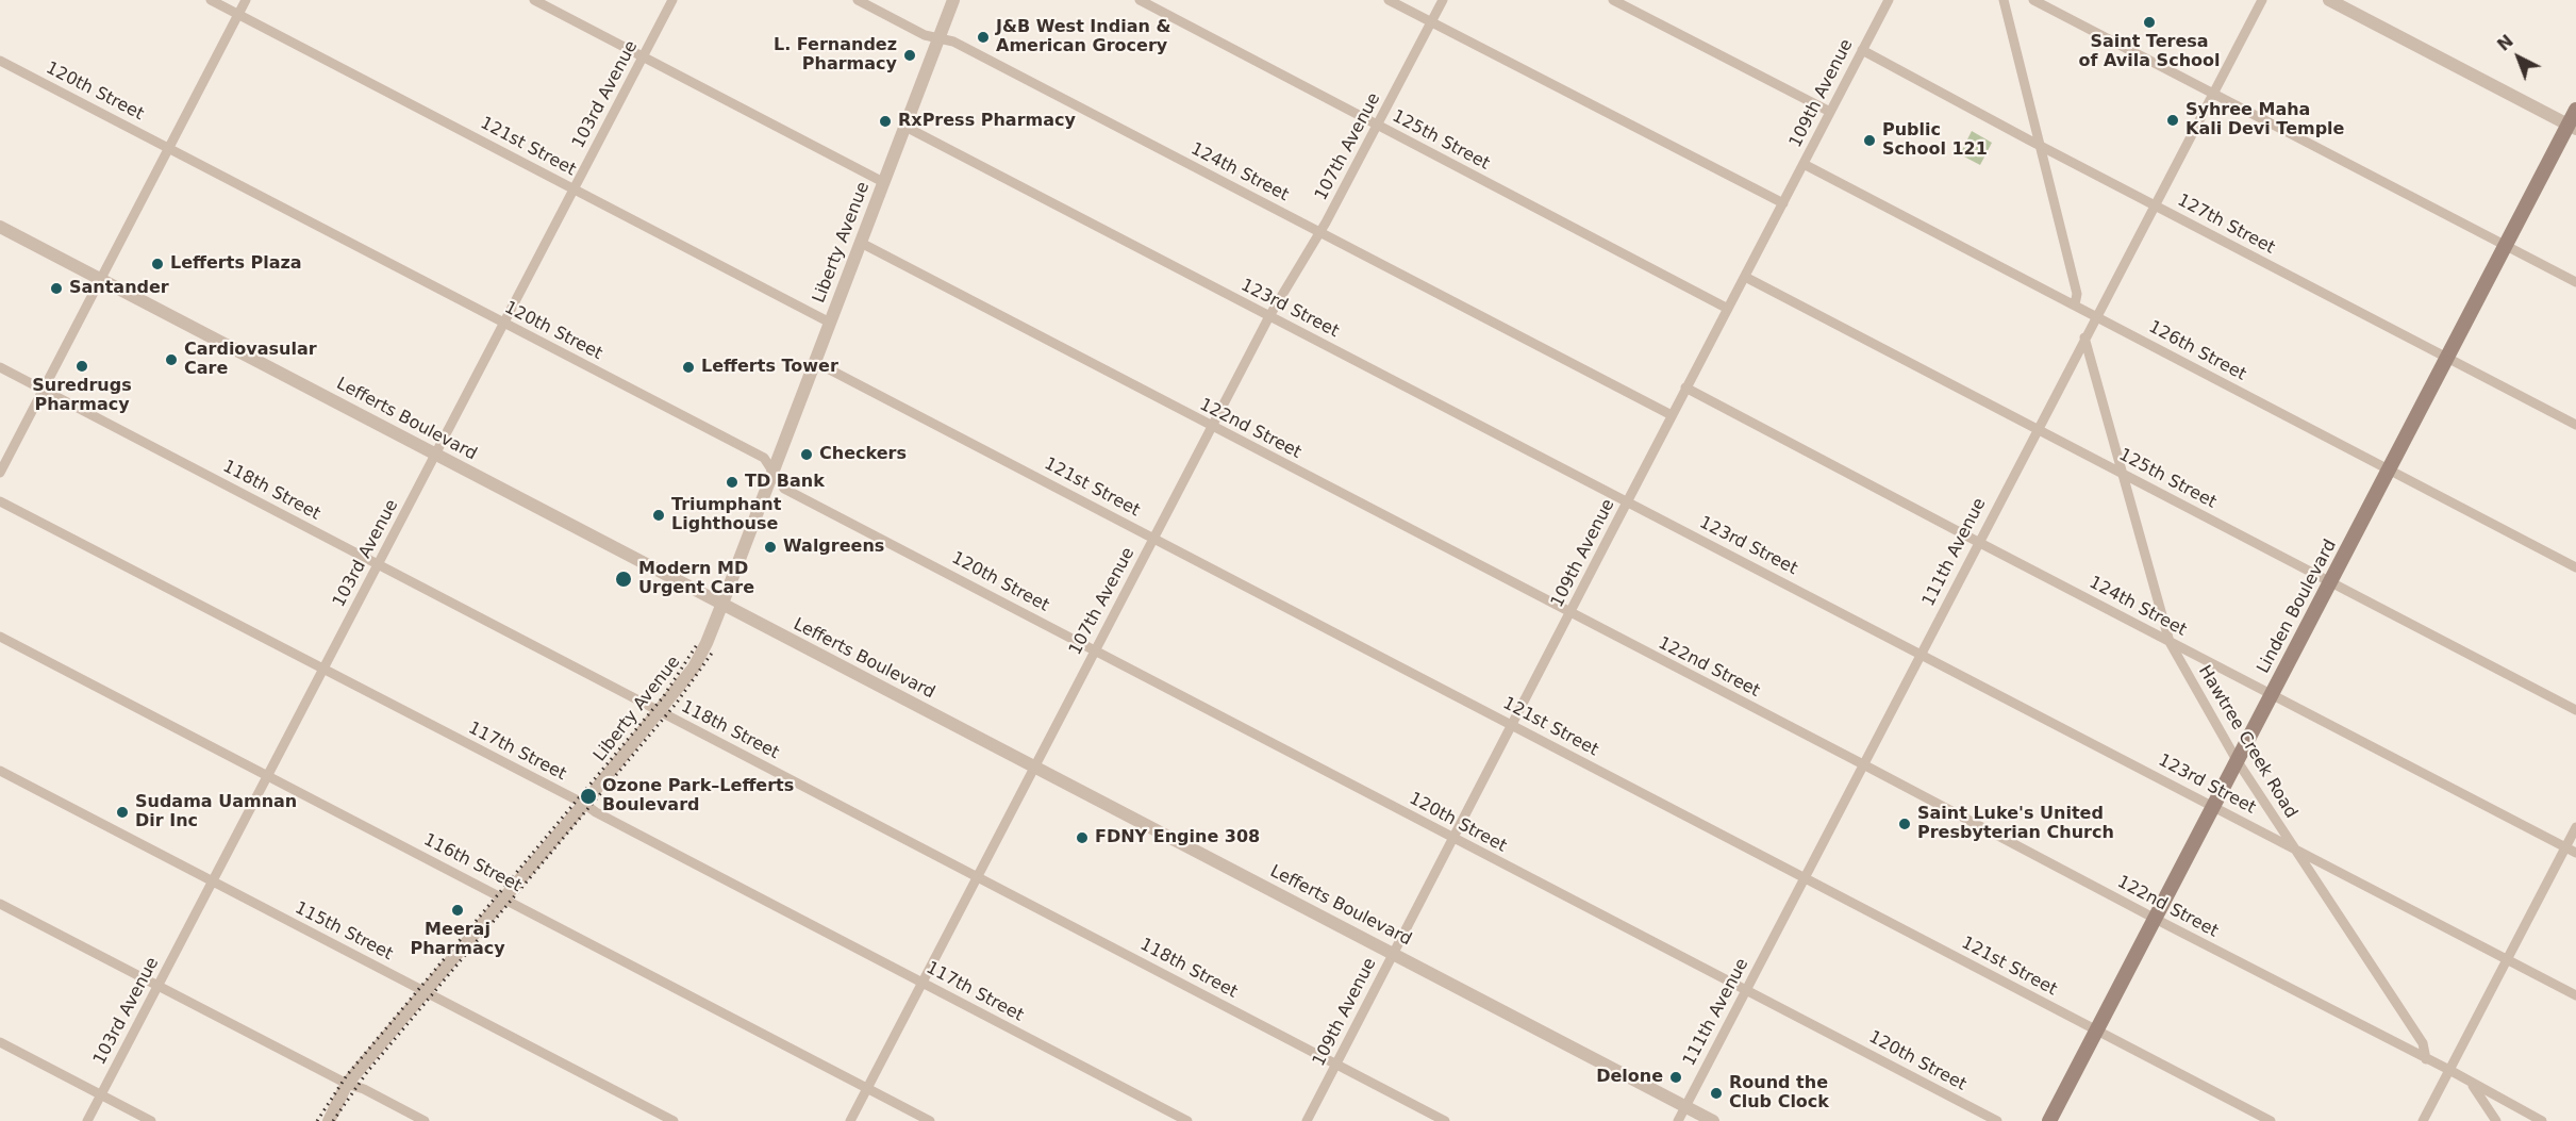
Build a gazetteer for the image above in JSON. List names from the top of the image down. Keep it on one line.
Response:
{"streets":{"main road":["Linden Boulevard"],"street":["120th Street","109th Avenue","103rd Avenue","125th Street","121st Street","107th Avenue","124th Street","127th Street","Liberty Avenue","123rd Street","126th Street","Lefferts Boulevard","122nd Street","118th Street","111th Avenue","Hawtree Creek Road","117th Street","116th Street","115th Street"]},"crossings":[["120th Street","109th Avenue"],["120th Street","103rd Avenue"],["120th Street","107th Avenue"],["120th Street","Liberty Avenue"],["120th Street","111th Avenue"],["109th Avenue","125th Street"],["109th Avenue","121st Street"],["109th Avenue","124th Street"],["109th Avenue","127th Street"],["109th Avenue","123rd Street"],["109th Avenue","126th Street"],["109th Avenue","Lefferts Boulevard"],["109th Avenue","122nd Street"],["109th Avenue","118th Street"],["103rd Avenue","121st Street"],["103rd Avenue","Lefferts Boulevard"],["103rd Avenue","118th Street"],["103rd Avenue","117th Street"],["103rd Avenue","116th Street"],["103rd Avenue","115th Street"],["125th Street","107th Avenue"],["125th Street","111th Avenue"],["125th Street","Linden Boulevard"],["125th Street","Hawtree Creek Road"],["121st Street","107th Avenue"],["121st Street","Liberty Avenue"],["121st Street","111th Avenue"],["121st Street","Linden Boulevard"],["107th Avenue","124th Street"],["107th Avenue","123rd Street"],["107th Avenue","Lefferts Boulevard"],["107th Avenue","122nd Street"],["107th Avenue","118th Street"],["107th Avenue","117th Street"],["107th Avenue","116th Street"],["124th Street","Liberty Avenue"],["124th Street","111th Avenue"],["124th Street","Linden Boulevard"],["124th Street","Hawtree Creek Road"],["127th Street","111th Avenue"],["127th Street","Linden Boulevard"],["Liberty Avenue","123rd Street"],["Liberty Avenue","Lefferts Boulevard"],["Liberty Avenue","122nd Street"],["Liberty Avenue","118th Street"],["Liberty Avenue","117th Street"],["Liberty Avenue","116th Street"],["Liberty Avenue","115th Street"],["123rd Street","111th Avenue"],["123rd Street","Linden Boulevard"],["123rd Street","Hawtree Creek Road"],["126th Street","111th Avenue"],["126th Street","Linden Boulevard"],["Lefferts Boulevard","111th Avenue"],["122nd Street","111th Avenue"],["122nd Street","Linden Boulevard"],["122nd Street","Hawtree Creek Road"],["111th Avenue","Hawtree Creek Road"],["Linden Boulevard","Hawtree Creek Road"]],"places":["Saint Teresa of Avila School","J&B West Indian & American Grocery","L. Fernandez Pharmacy","Syhree Maha Kali Devi Temple","RxPress Pharmacy","Public School 121","Lefferts Plaza","Santander","Cardiovasular Care","Suredrugs Pharmacy","Lefferts Tower","Checkers","TD Bank","Triumphant Lighthouse","Walgreens","Modern MD Urgent Care","Ozone Park–Lefferts Boulevard","Sudama Uamnan Dir Inc","Saint Luke's United Presbyterian Church","FDNY Engine 308","Meeraj Pharmacy","Delone","Round the Club Clock"],"north":"top left"}
